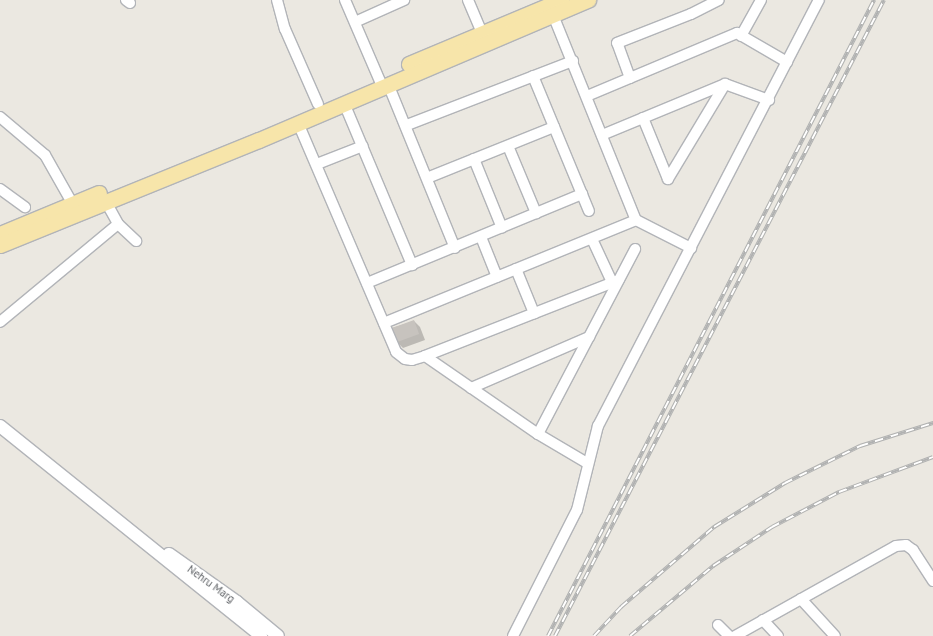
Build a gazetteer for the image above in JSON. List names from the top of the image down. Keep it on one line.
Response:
{"streets":{"street":["Nehru Marg"]}}
